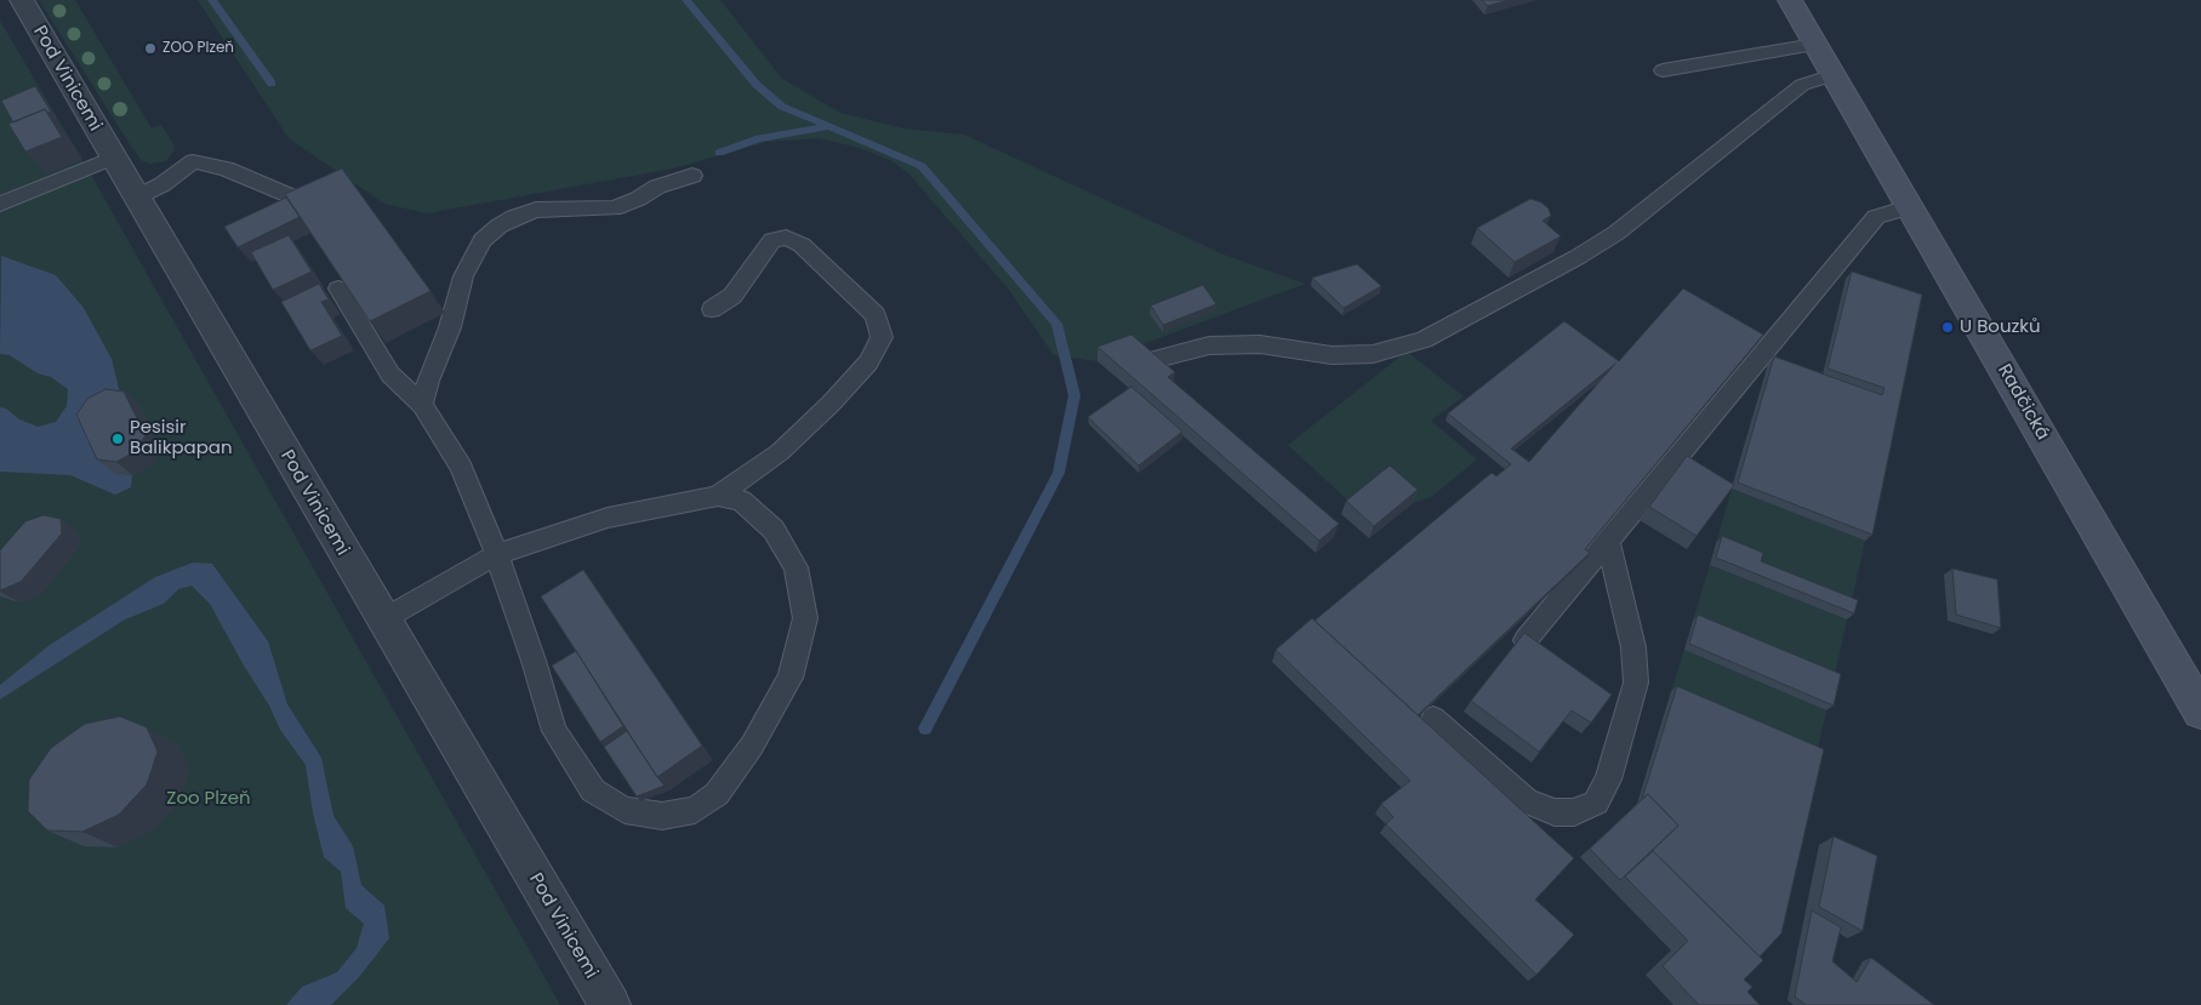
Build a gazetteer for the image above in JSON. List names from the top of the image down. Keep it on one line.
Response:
{"streets":{"street":["Pod Vinicemi","Radčická"]},"parks":["Zoo Plzeň"],"places":["ZOO Plzeň","U Bouzků","Pesisir Balikpapan"]}
